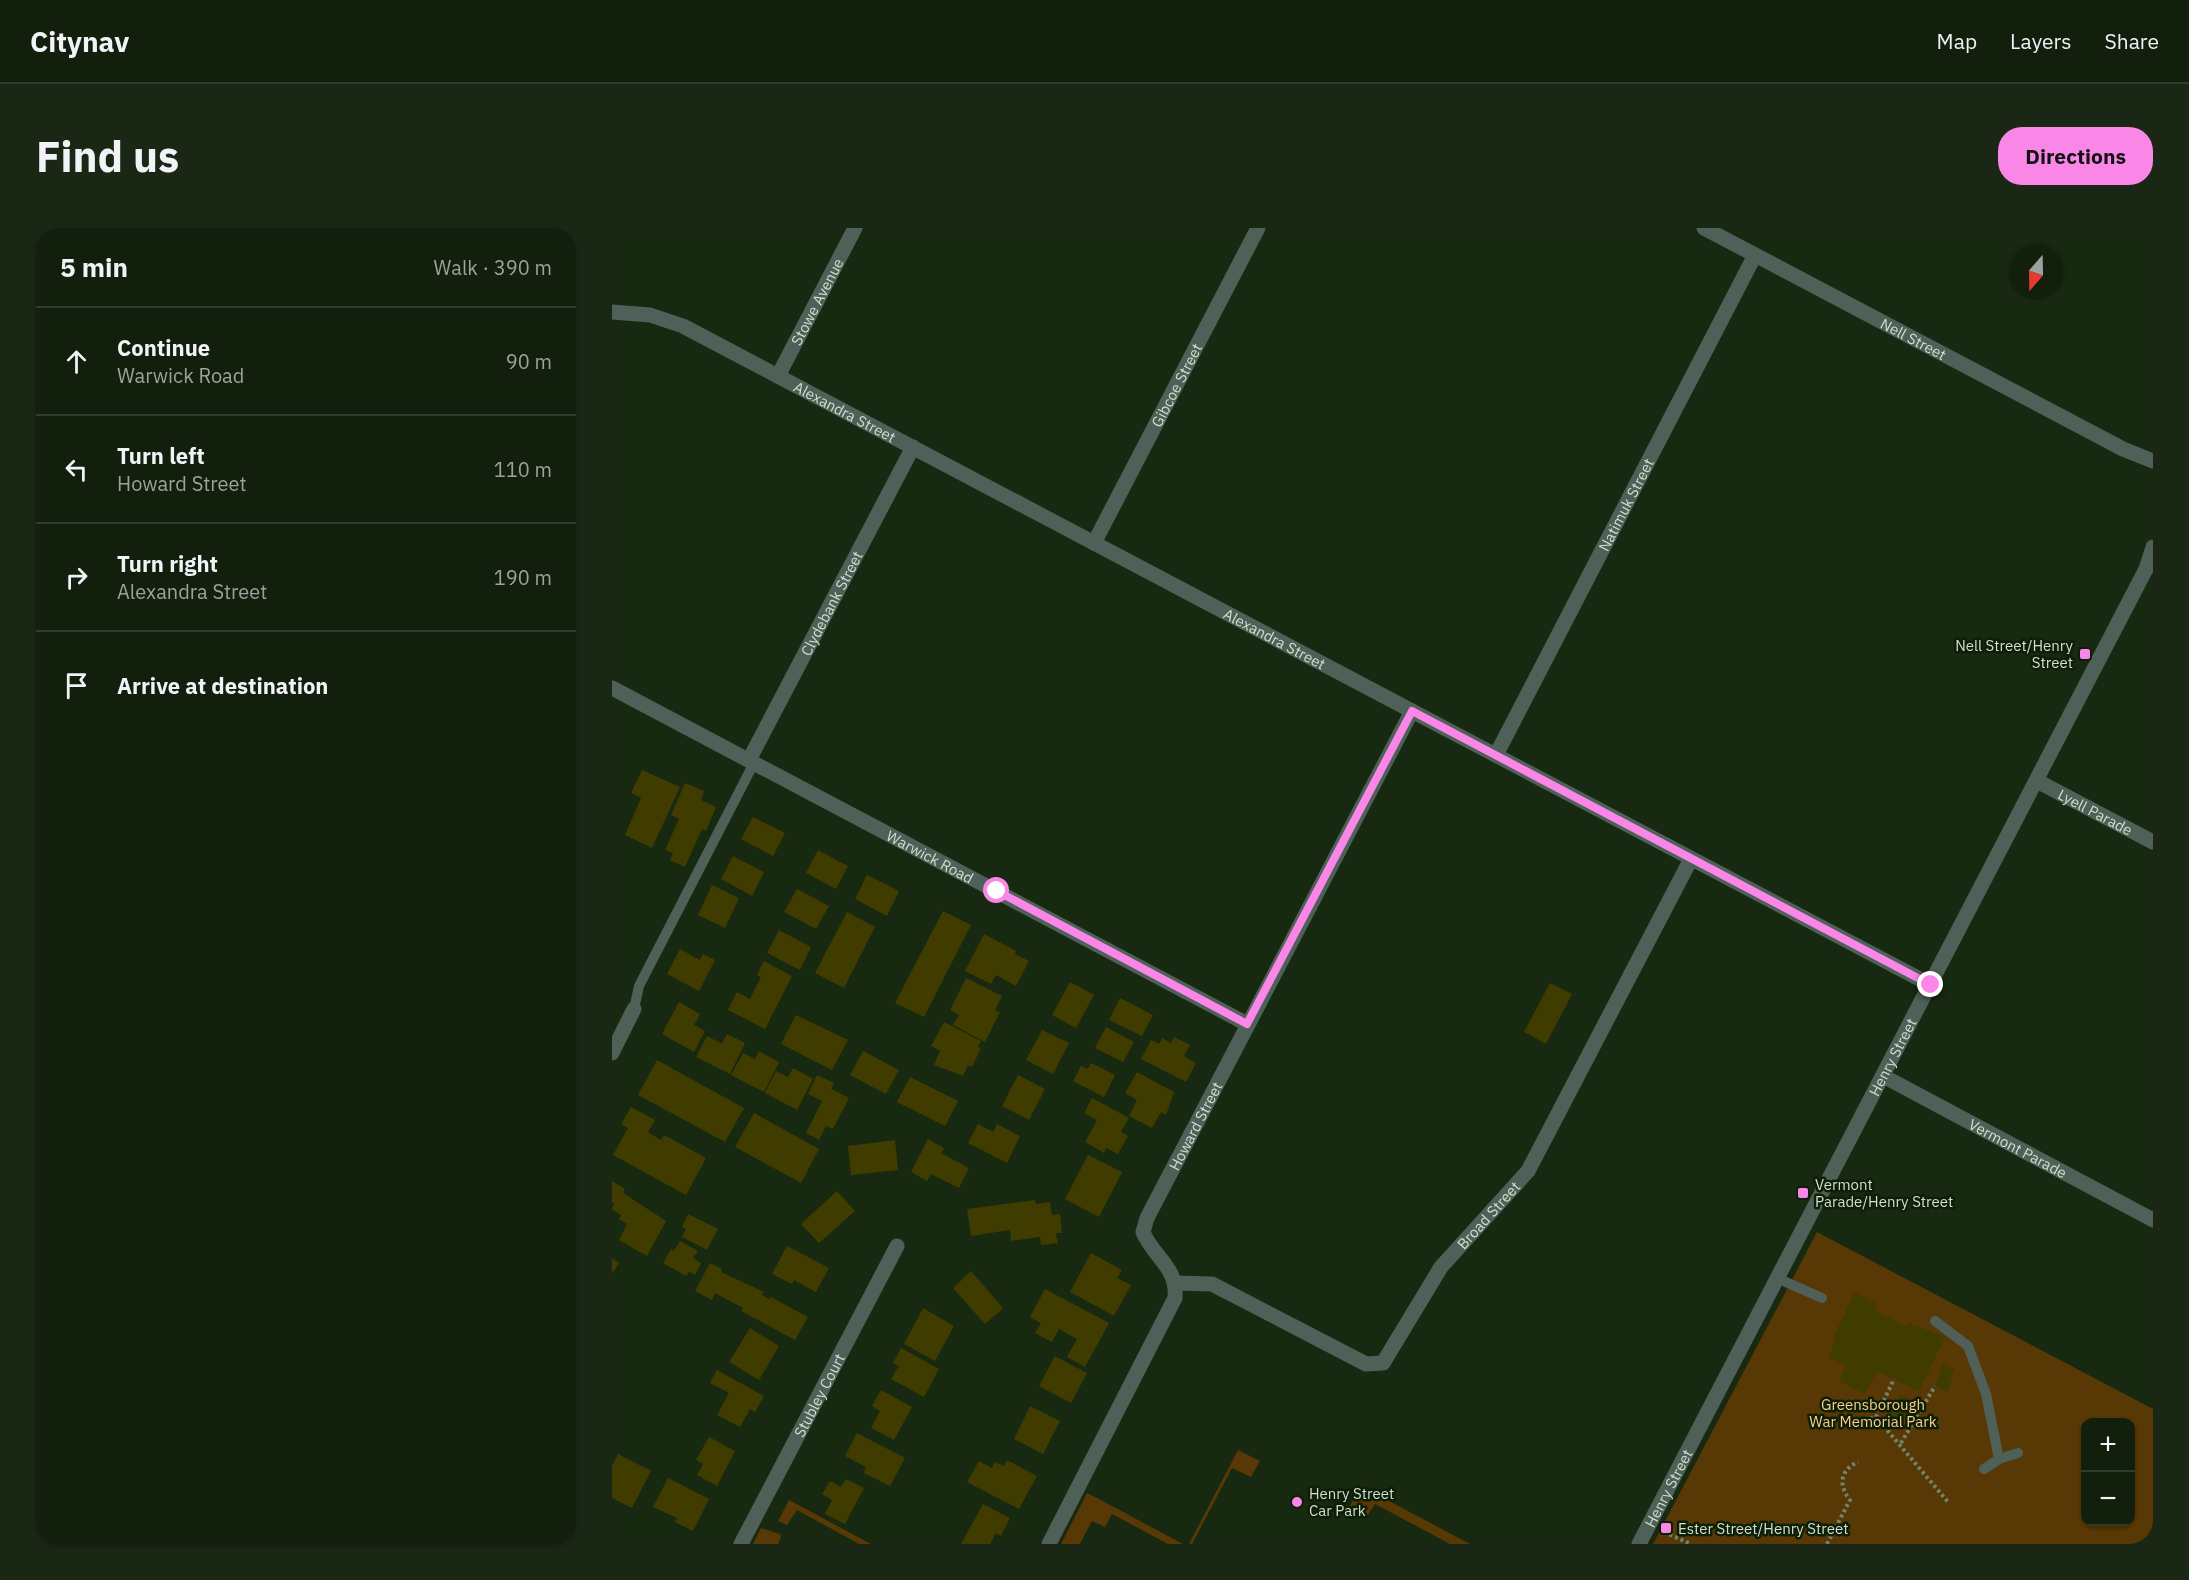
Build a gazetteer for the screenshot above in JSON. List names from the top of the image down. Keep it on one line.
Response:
{"streets":{"street":["Stowe Avenue","Nell Street","Gibcoe Street","Alexandra Street","Natimuk Street","Clydebank Street","Lyell Parade","Warwick Road","Henry Street","Howard Street","Vermont Parade","Broad Street","Stubley Court"]},"crossings":[["Stowe Avenue","Alexandra Street"],["Nell Street","Natimuk Street"],["Gibcoe Street","Alexandra Street"],["Alexandra Street","Natimuk Street"],["Alexandra Street","Clydebank Street"],["Alexandra Street","Henry Street"],["Alexandra Street","Howard Street"],["Alexandra Street","Broad Street"],["Clydebank Street","Warwick Road"],["Lyell Parade","Henry Street"],["Warwick Road","Howard Street"],["Henry Street","Vermont Parade"],["Howard Street","Broad Street"]],"parks":["Greensborough War Memorial Park"],"places":{"transit":["Nell Street/Henry Street","Vermont Parade/Henry Street","Ester Street/Henry Street"],"other":["Henry Street Car Park"]},"north":"bottom","page":{"header":"Citynav","nav":["Map","Layers","Share"],"buttons":"Directions","title":"Find us","heading":["5 min","Walk · 390 m"],"list":[["Continue","Warwick Road","90 m"],["Turn left","Howard Street","110 m"],["Turn right","Alexandra Street","190 m"],"Arrive at destination"],"map_buttons":["+","−"]}}
